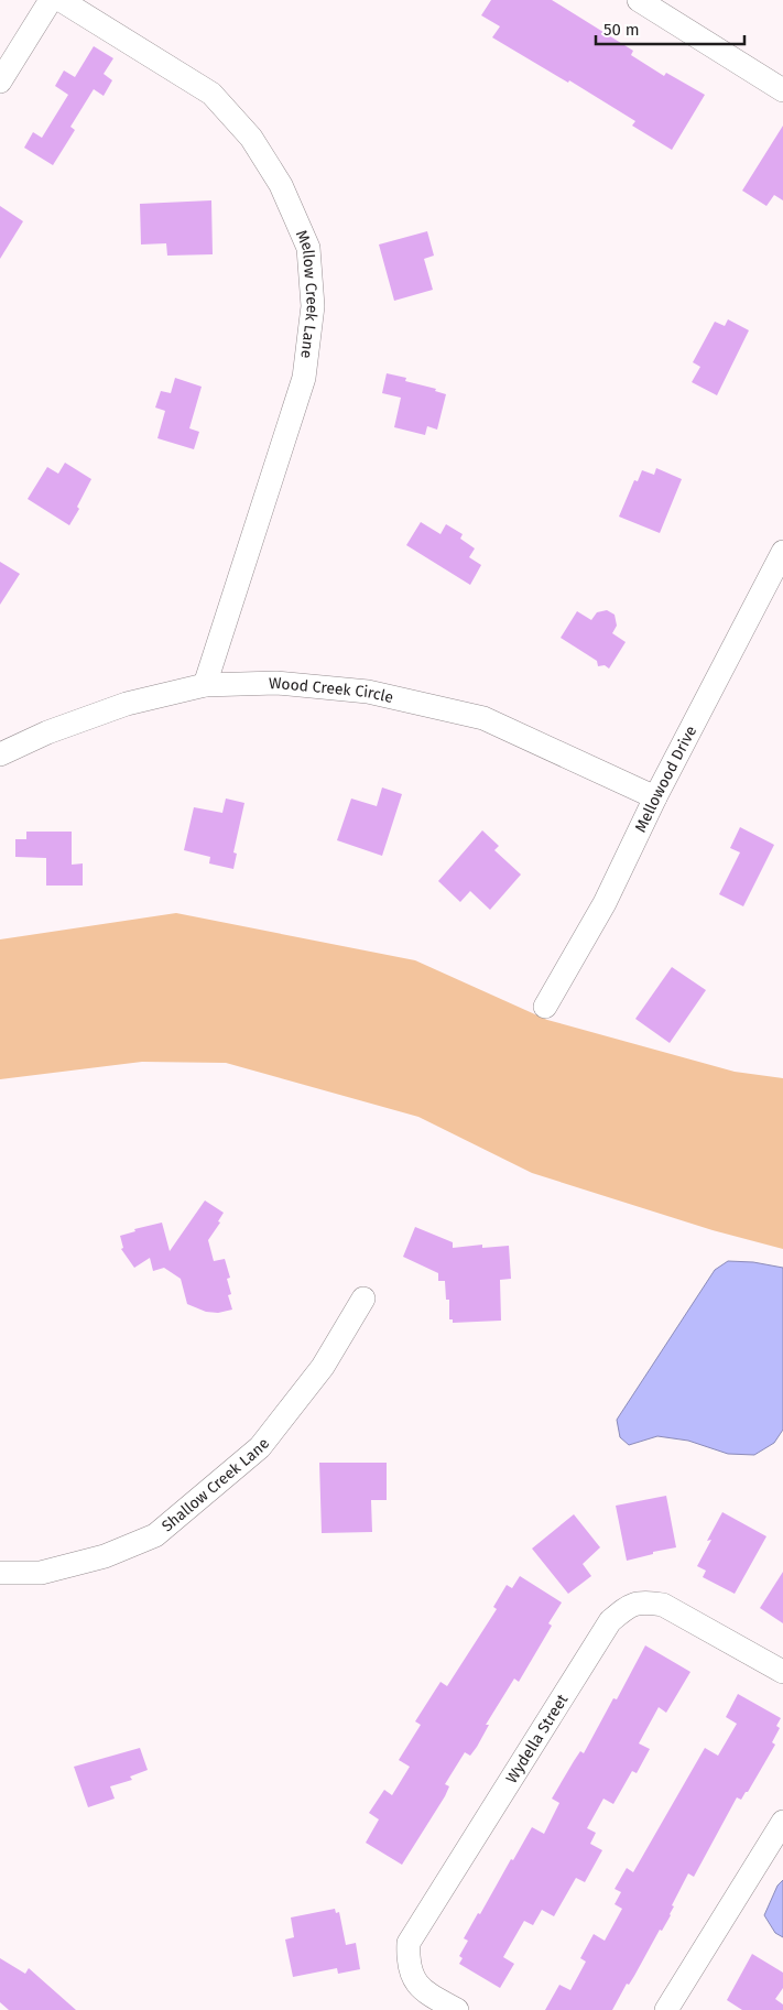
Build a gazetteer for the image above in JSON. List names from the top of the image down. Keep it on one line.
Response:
{"streets":{"street":["Mellow Creek Lane","Wood Creek Circle","Mellowood Drive","Shallow Creek Lane","Wydella Street"]},"crossings":[["Mellow Creek Lane","Wood Creek Circle"],["Wood Creek Circle","Mellowood Drive"]],"scale_bar":"50 m"}
